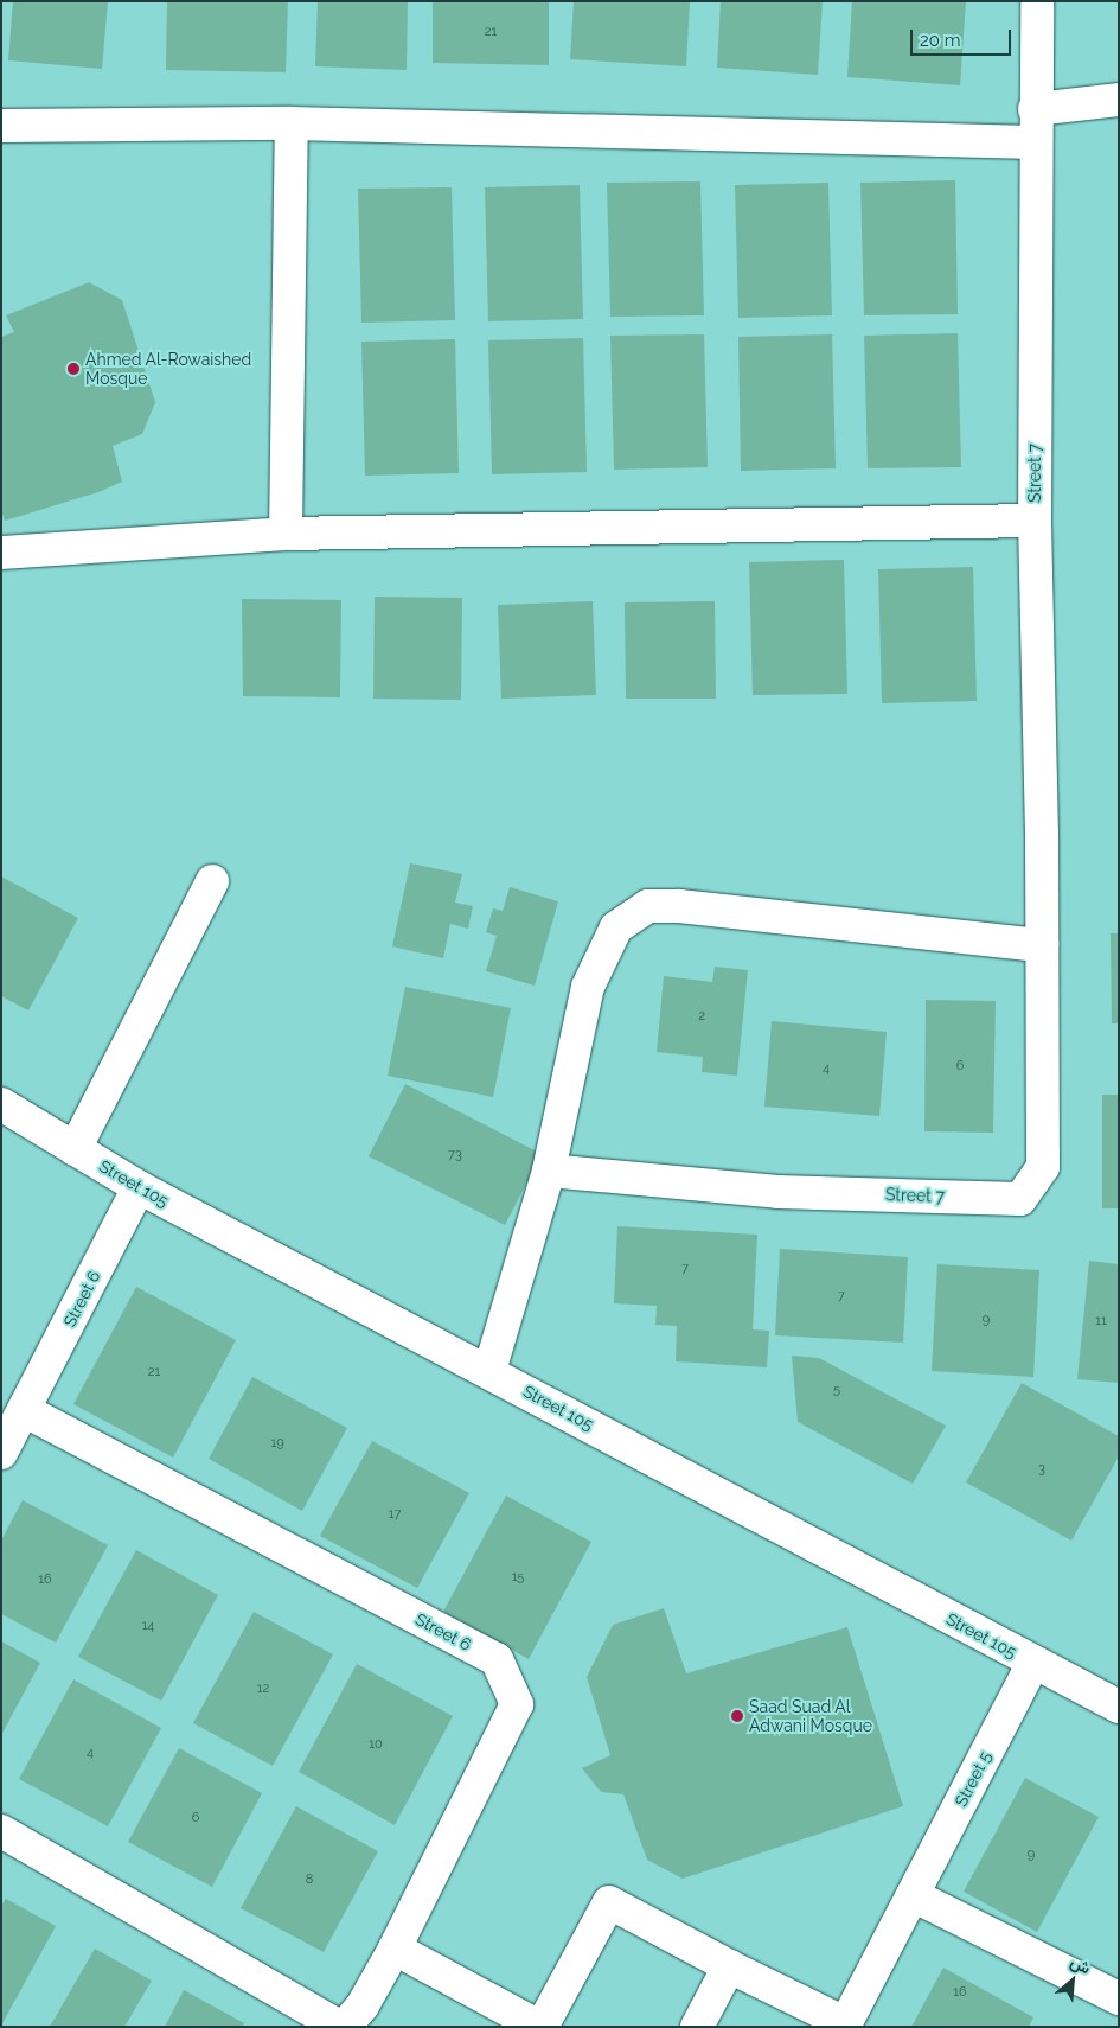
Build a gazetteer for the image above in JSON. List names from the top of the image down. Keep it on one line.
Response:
{"streets":{"street":["Street 7","Street 105","Street 6","Street 5"]},"crossings":[["Street 105","Street 6"],["Street 105","Street 5"]],"places":["Ahmed Al-Rowaished Mosque","Saad Suad Al Adwani Mosque"],"house_numbers":["21","2","6","4","73","7","7","9","11","21","5","19","3","17","15","16","14","12","10","4","6","9","8","16"],"scale_bar":"20 m","north":"top right"}
